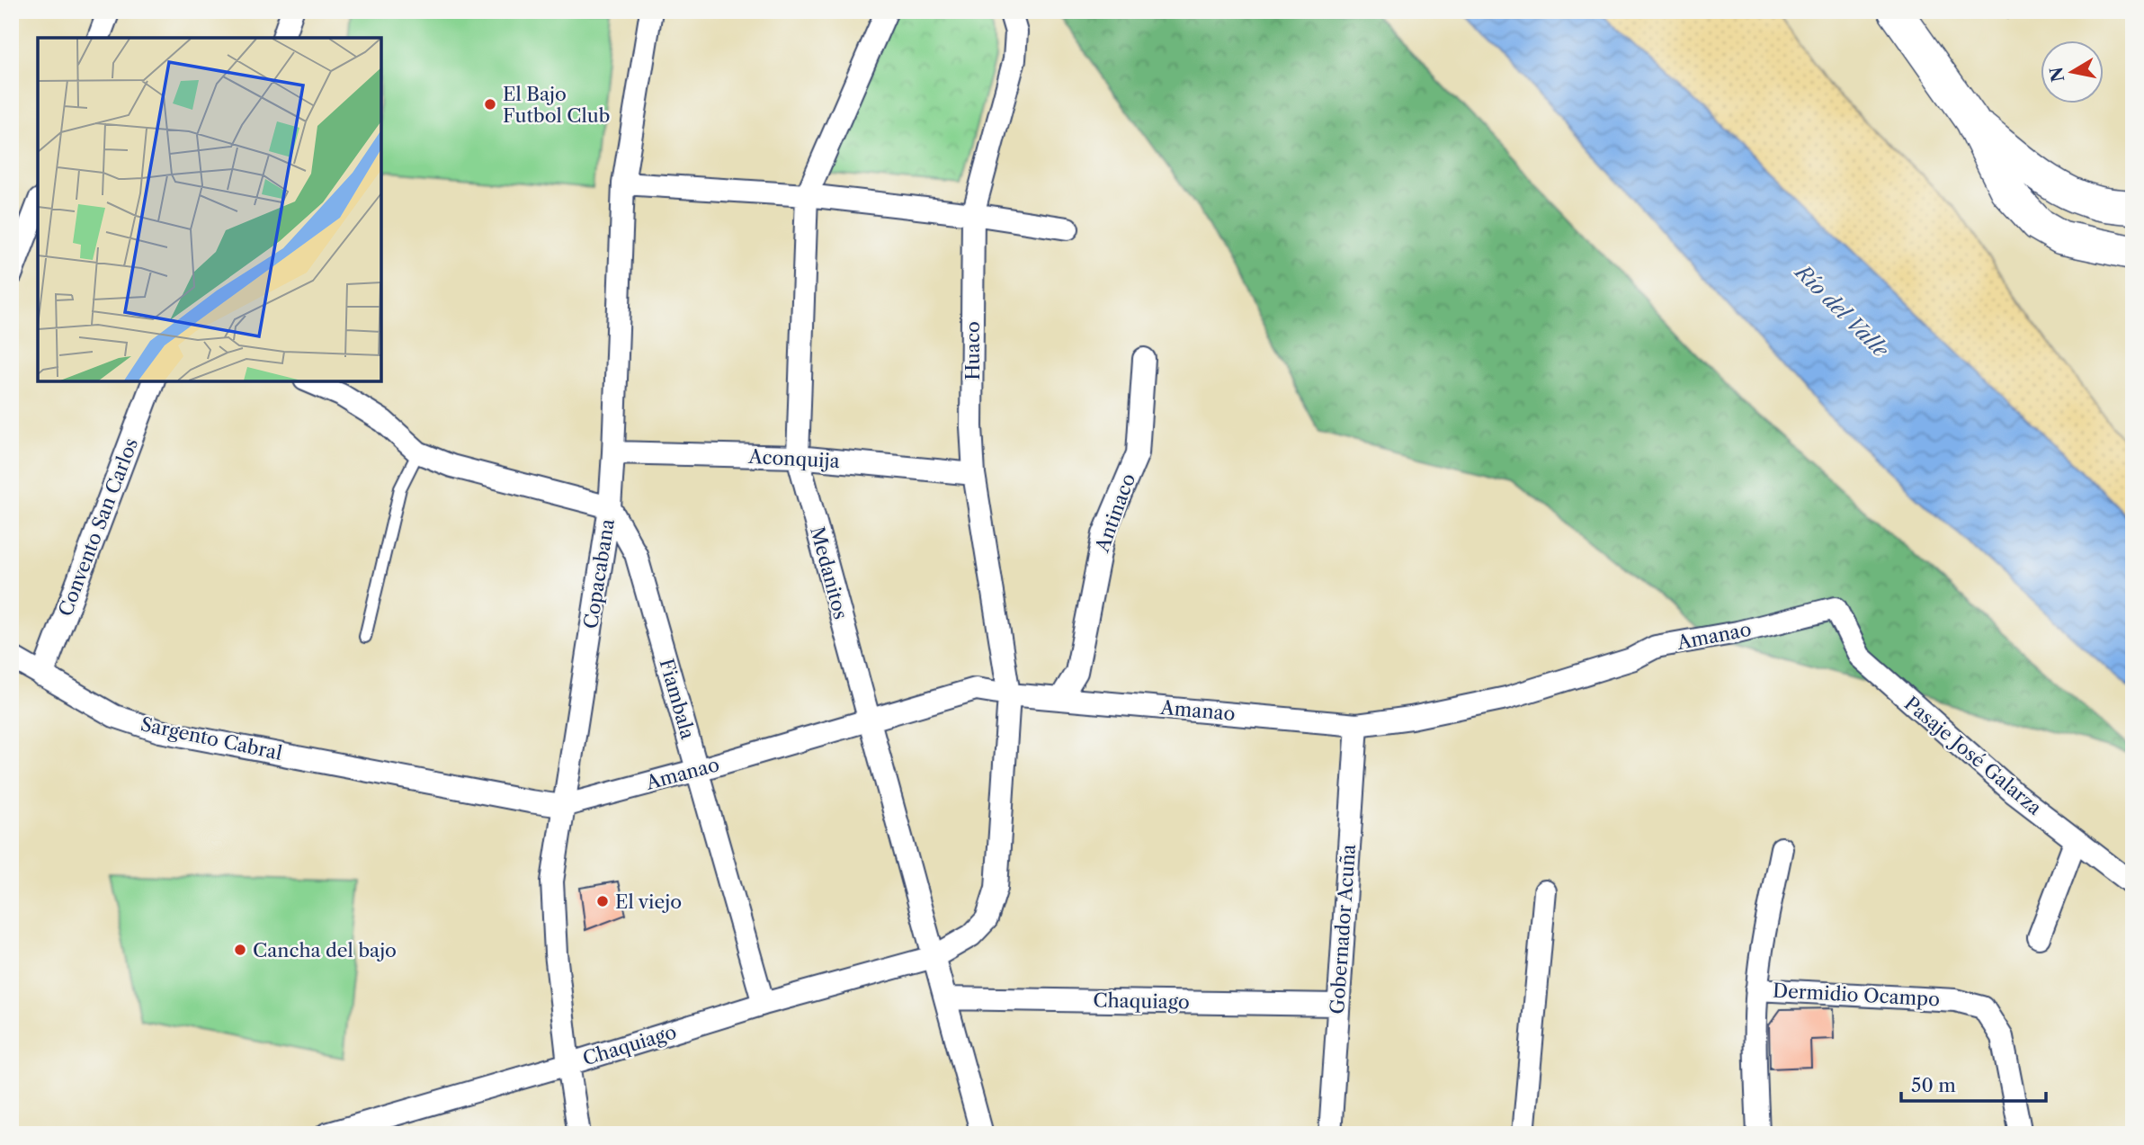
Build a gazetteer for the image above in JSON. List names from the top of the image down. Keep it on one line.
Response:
{"streets":{"street":["Huaco","Aconquija","Antinaco","Convento San Carlos","Medanitos","Copacabana","Amanao","Fiambala","Sargento Cabral","Pasaje José Galarza","Gobernador Acuña","Dermidio Ocampo","Chaquiago"]},"crossings":[["Huaco","Aconquija"],["Huaco","Amanao"],["Aconquija","Medanitos"],["Aconquija","Copacabana"],["Antinaco","Amanao"],["Convento San Carlos","Sargento Cabral"],["Medanitos","Amanao"],["Medanitos","Chaquiago"],["Copacabana","Amanao"],["Copacabana","Fiambala"],["Copacabana","Sargento Cabral"],["Copacabana","Chaquiago"],["Amanao","Fiambala"],["Amanao","Sargento Cabral"],["Amanao","Pasaje José Galarza"],["Amanao","Gobernador Acuña"],["Fiambala","Chaquiago"],["Gobernador Acuña","Chaquiago"]],"water":["Río del Valle"],"places":["El Bajo Futbol Club","El viejo","Cancha del bajo"],"scale_bar":"50 m","north":"left"}
